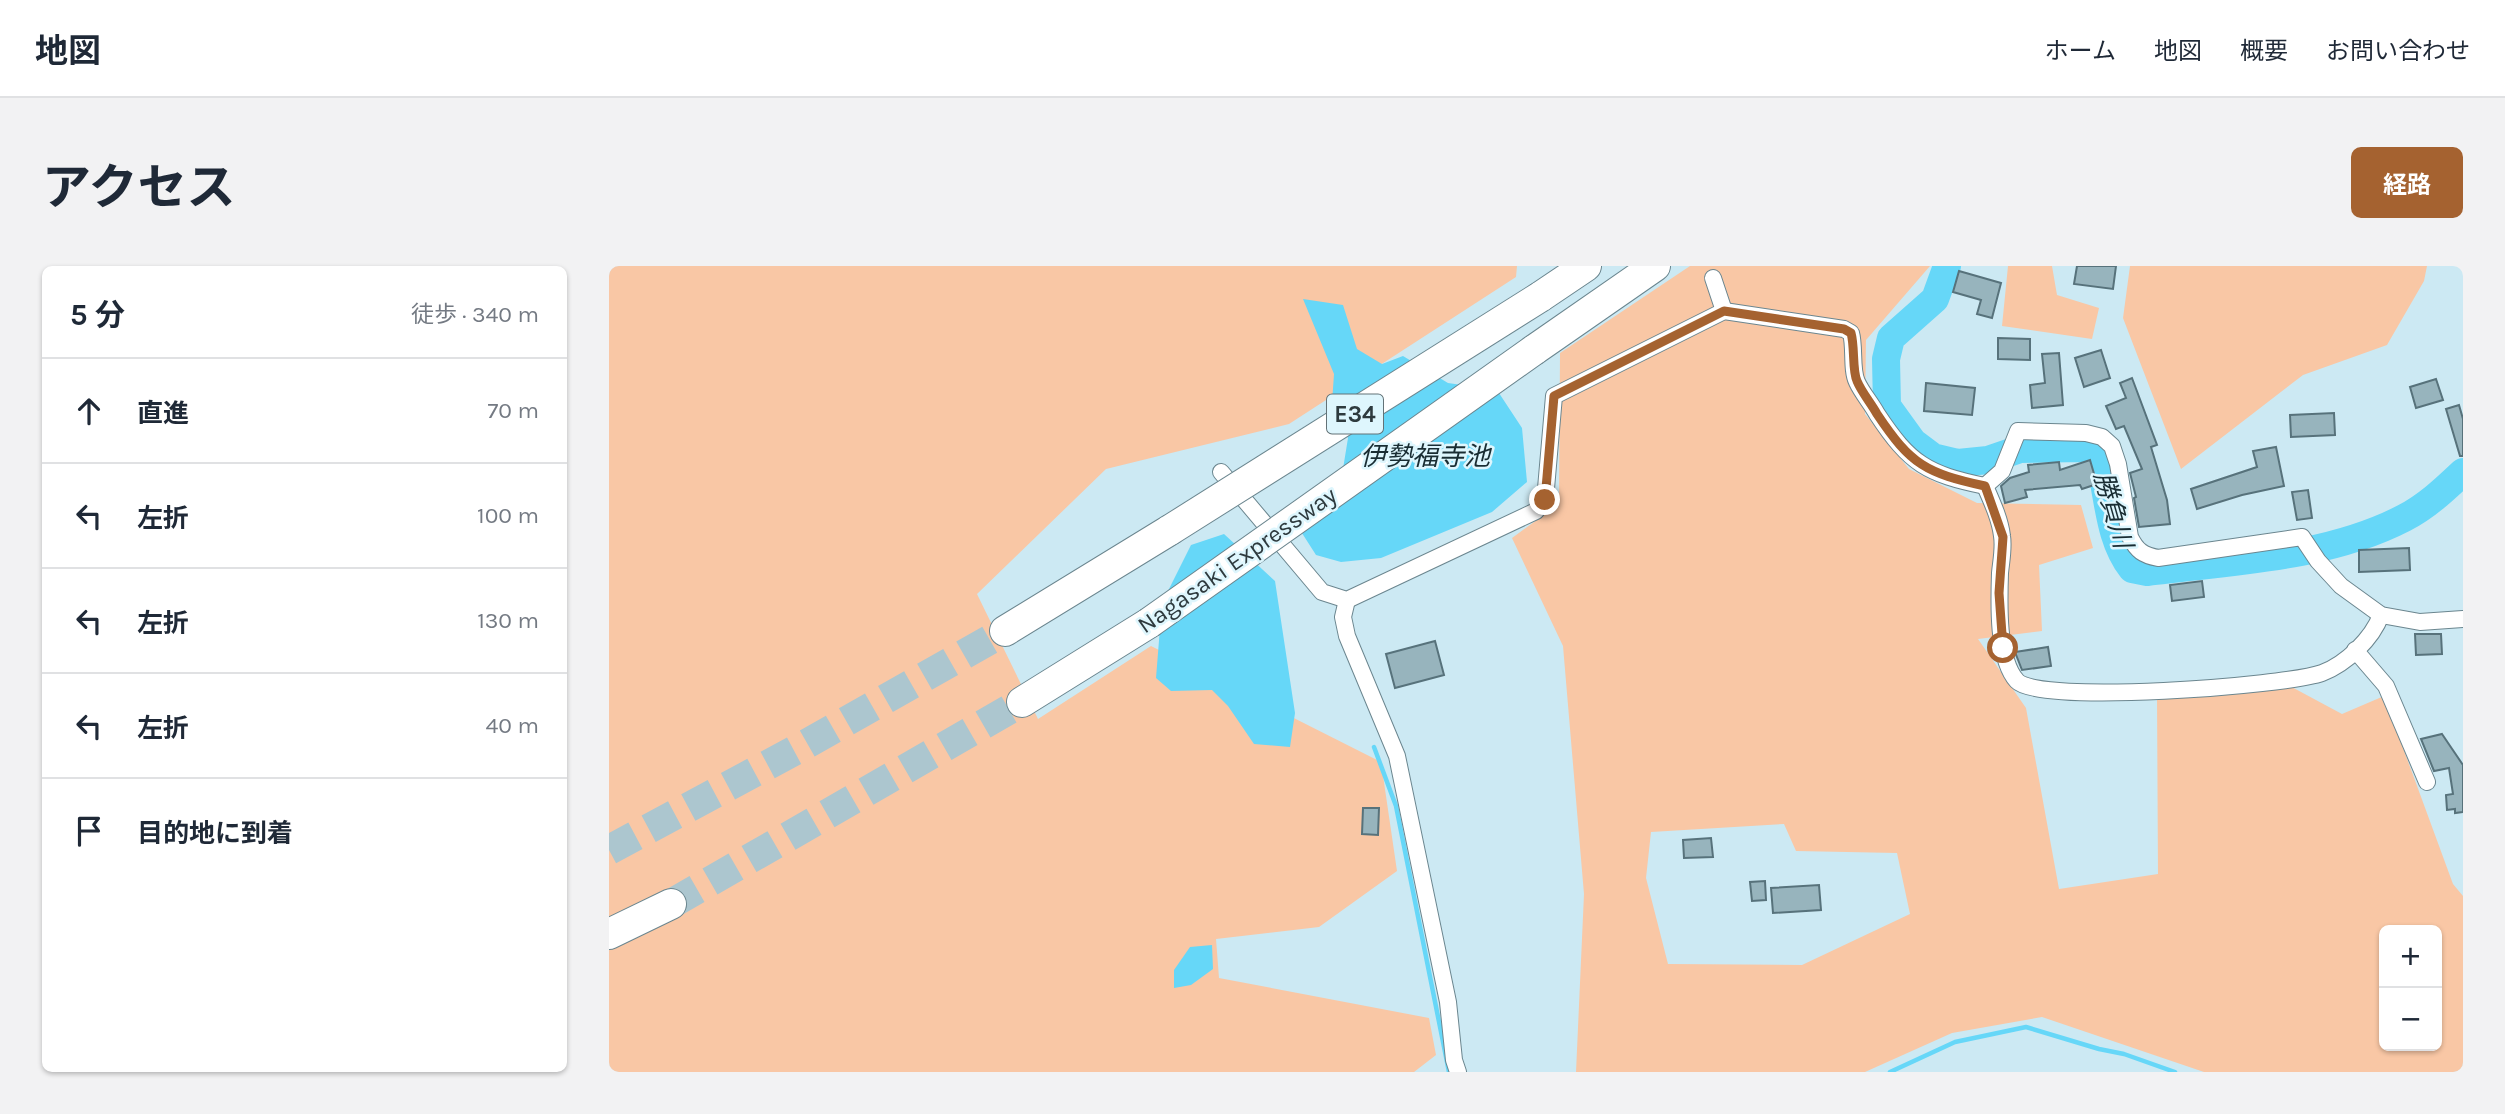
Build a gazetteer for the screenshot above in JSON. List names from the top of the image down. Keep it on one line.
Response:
{"streets":{"highway":["E34","Nagasaki Expressway"]},"water":["伊勢福寺池","勝負川"],"page":{"header":"地図","nav":["ホーム","地図","概要","お問い合わせ"],"title":"アクセス","buttons":"経路","heading":["5 分","徒歩 · 340 m"],"list":[["直進","70 m"],["左折","100 m"],["左折","130 m"],["左折","40 m"],"目的地に到着"],"map_buttons":["+","−"]}}
